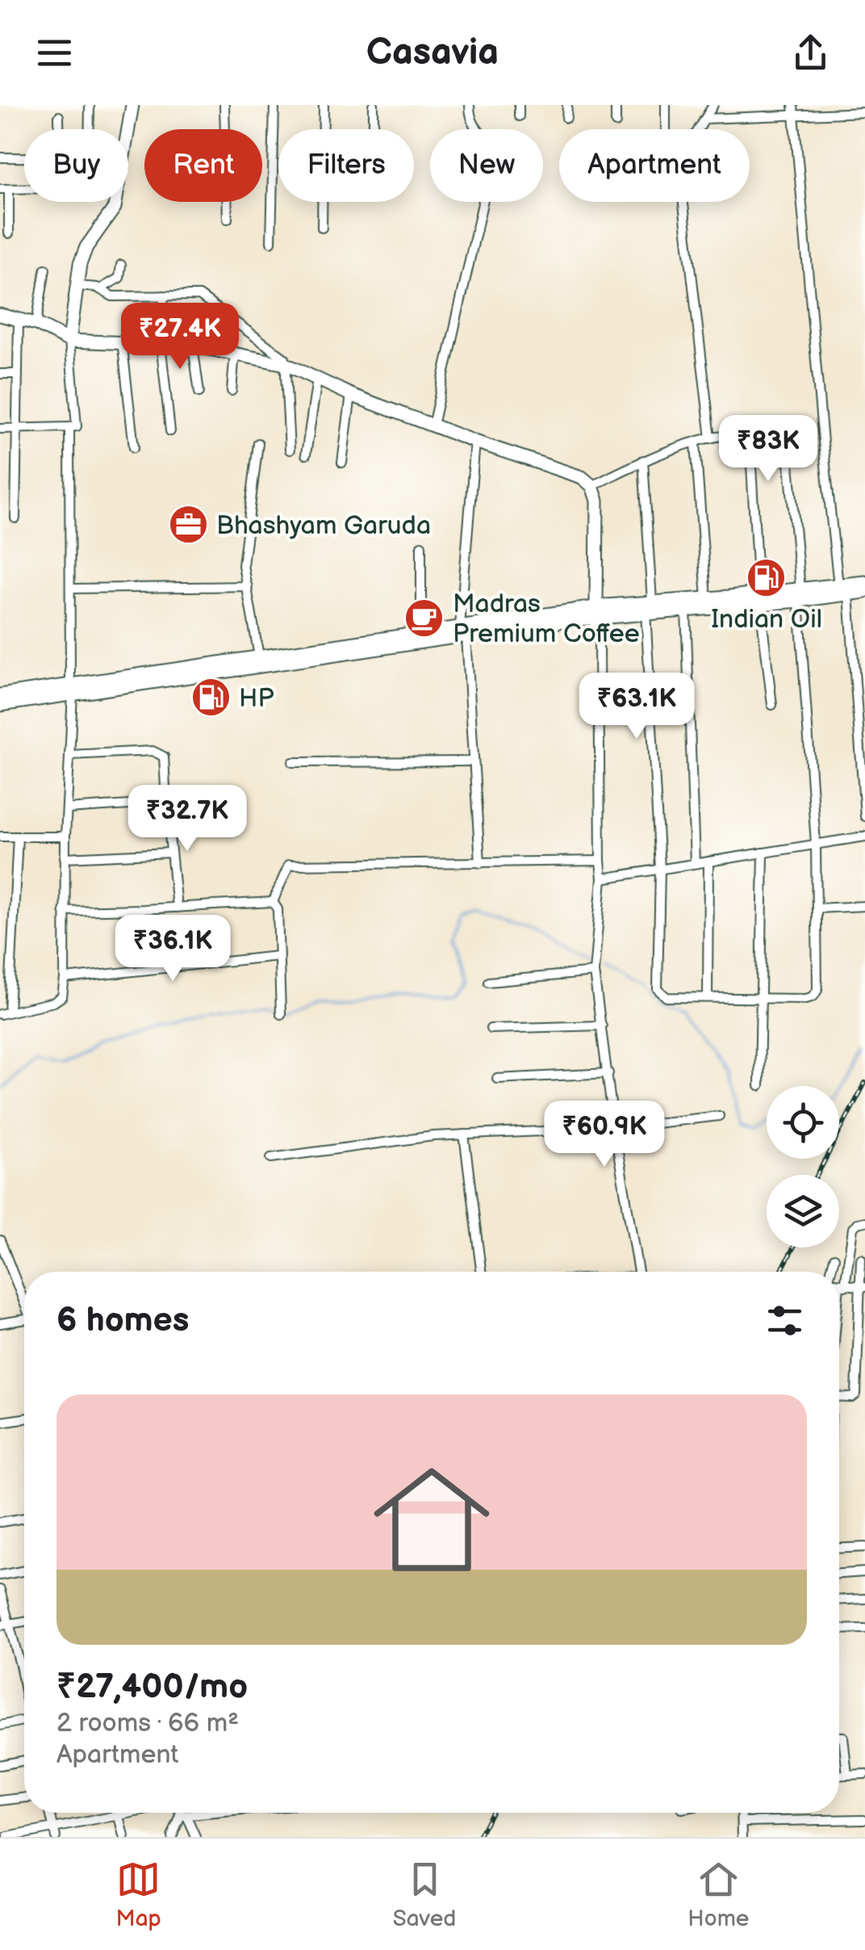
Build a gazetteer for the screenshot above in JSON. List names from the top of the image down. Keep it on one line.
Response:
{"places":{"office":["Bhashyam Garuda"],"fuel station":["Indian Oil","HP"],"cafe":["Madras Premium Coffee"]},"page":{"header":"Casavia","chip":["Buy","Rent","Filters","New","Apartment"],"price":["₹27.4K","₹83K","₹63.1K","₹32.7K","₹36.1K","₹60.9K"],"heading":"6 homes","list":[{"name":"₹27,400/mo","note":"2 rooms · 66 m² · Apartment"}],"tabs":["Map","Saved","Home"]}}
